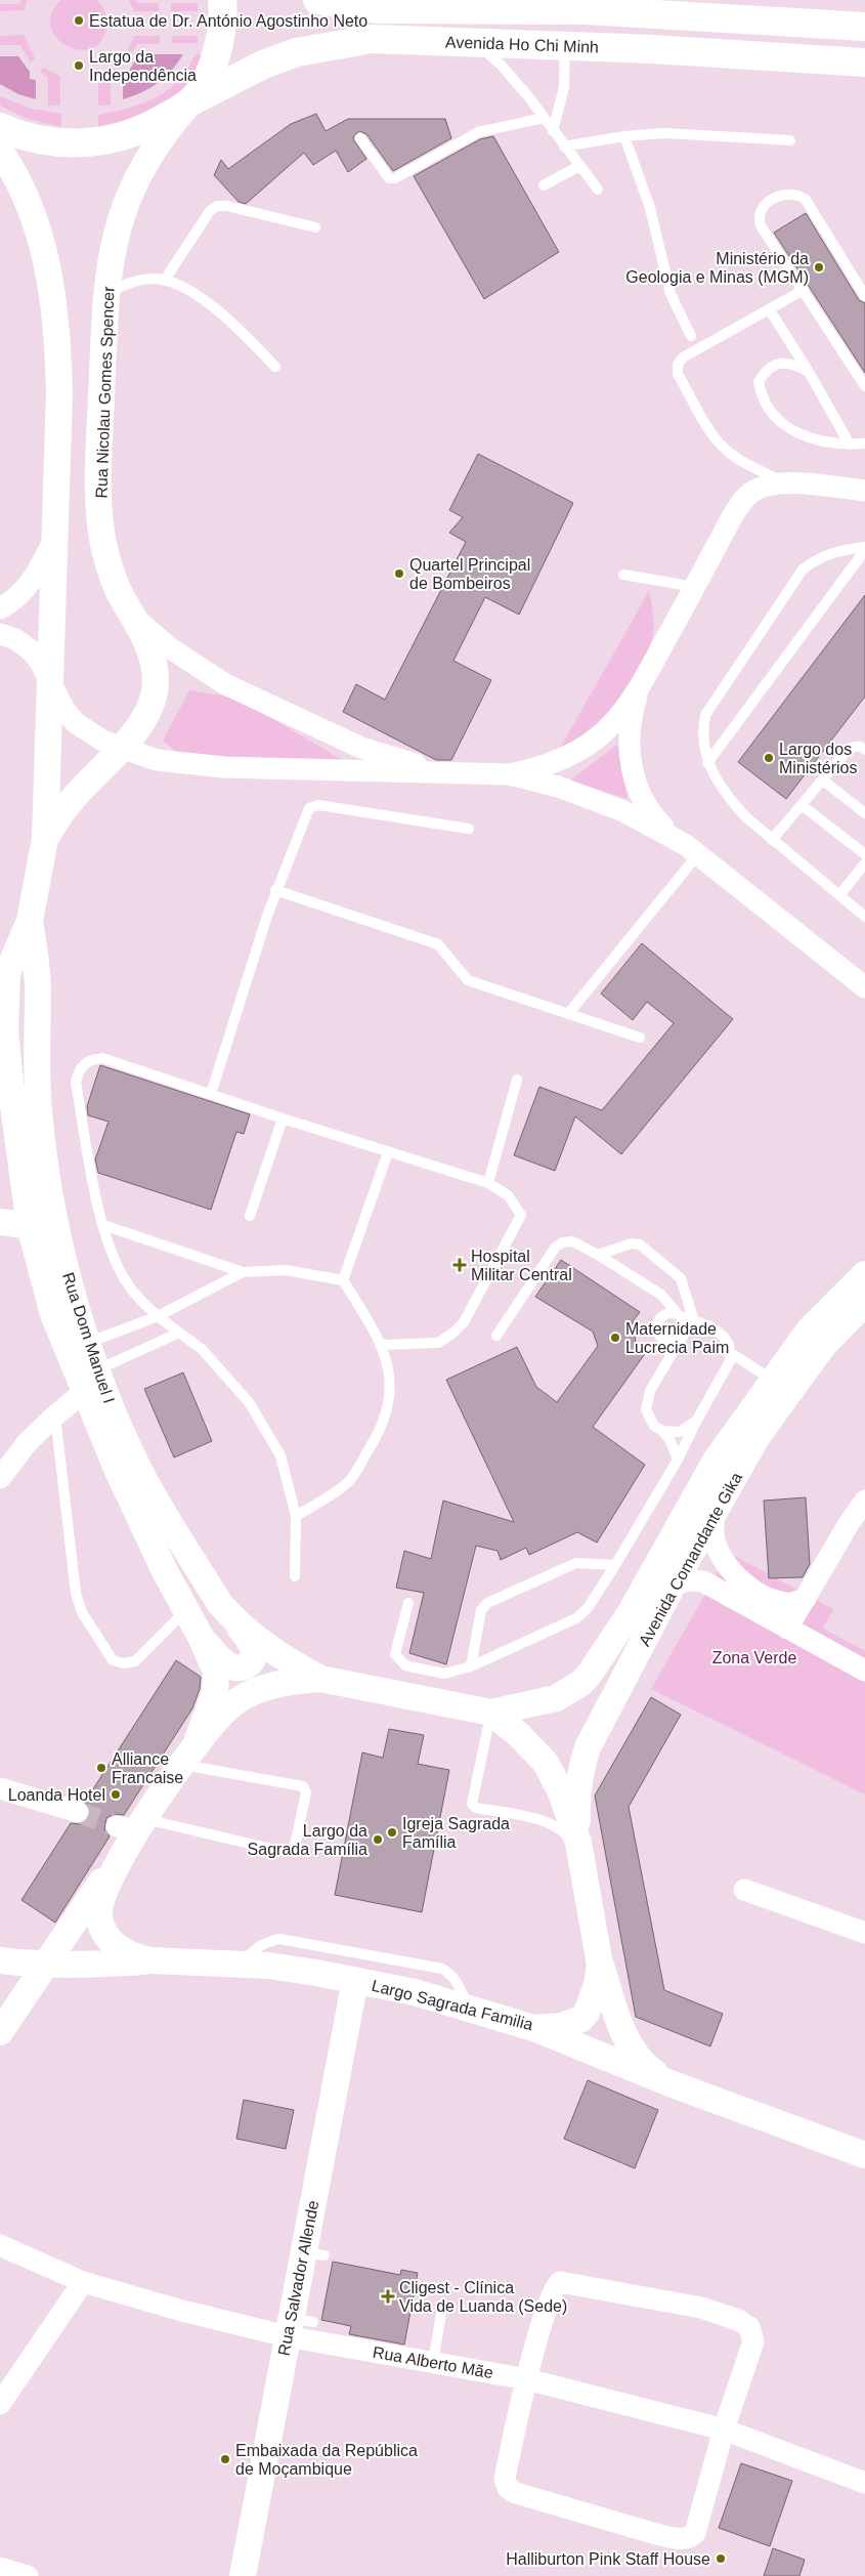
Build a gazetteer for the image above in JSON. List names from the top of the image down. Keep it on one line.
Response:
{"streets":{"main road":["Avenida Ho Chi Minh"],"street":["Rua Nicolau Gomes Spencer","Rua Dom Manuel I","Avenida Comandante Gika","Largo Sagrada Familia","Rua Salvador Allende","Rua Alberto Mãe"]},"crossings":[["Avenida Ho Chi Minh","Rua Nicolau Gomes Spencer"],["Rua Nicolau Gomes Spencer","Rua Dom Manuel I"],["Rua Dom Manuel I","Largo Sagrada Familia"],["Avenida Comandante Gika","Largo Sagrada Familia"],["Largo Sagrada Familia","Rua Salvador Allende"],["Rua Salvador Allende","Rua Alberto Mãe"]],"parks":["Zona Verde"],"places":{"other":["Estatua de Dr. António Agostinho Neto","Largo da Independência","Ministério da Geologia e Minas (MGM)","Quartel Principal de Bombeiros","Largo dos Ministérios","Maternidade Lucrecia Paim","Alliance Francaise","Loanda Hotel","Igreja Sagrada Família","Largo da Sagrada Família","Embaixada da República de Moçambique","Halliburton Pink Staff House"],"health":["Hospital Militar Central","Cligest - Clínica Vida de Luanda (Sede)"]}}
